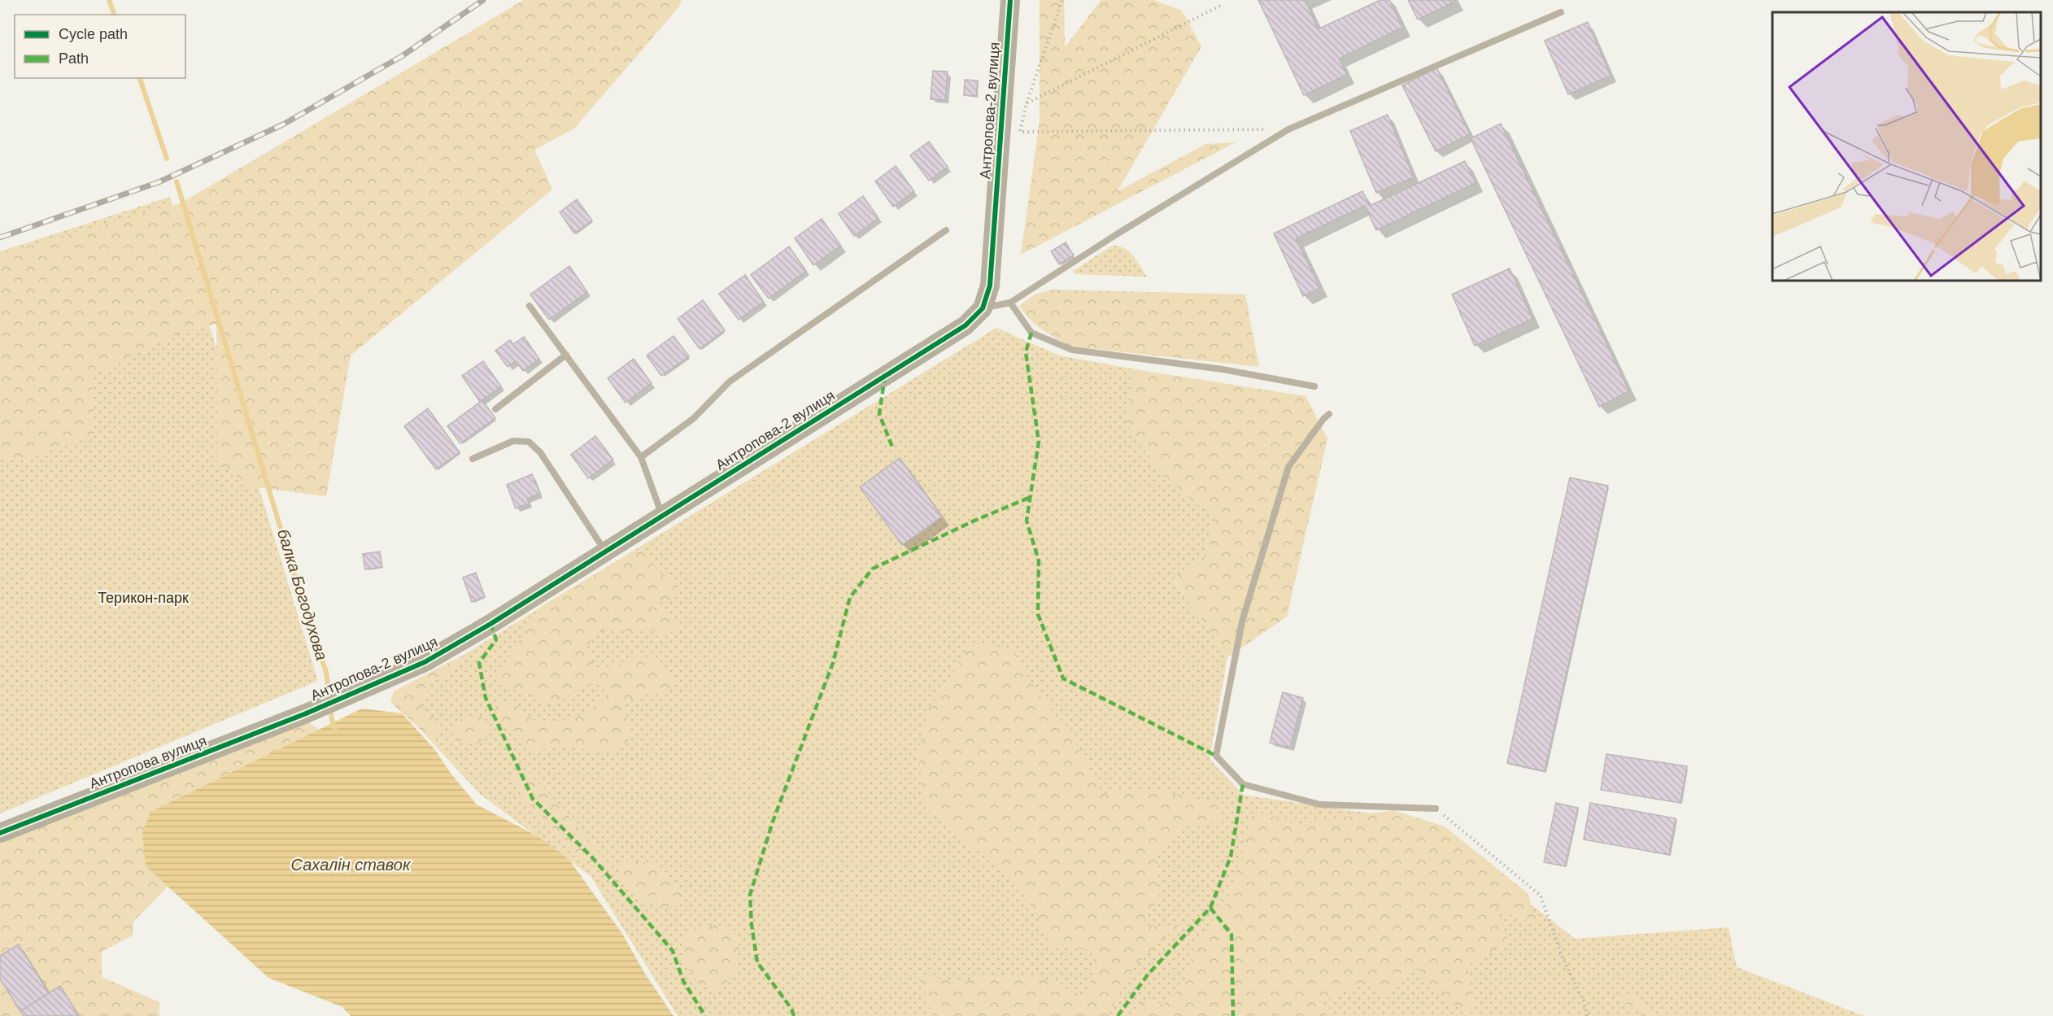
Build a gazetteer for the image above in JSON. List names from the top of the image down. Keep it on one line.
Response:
{"streets":{"street":["Антропова-2 вулиця","Антропова вулиця"]},"crossings":[["Антропова-2 вулиця","Антропова вулиця"]],"water":["балка Богодухова","Сахалін ставок"],"parks":["Терикон-парк"],"legend":["Cycle path","Path"]}
